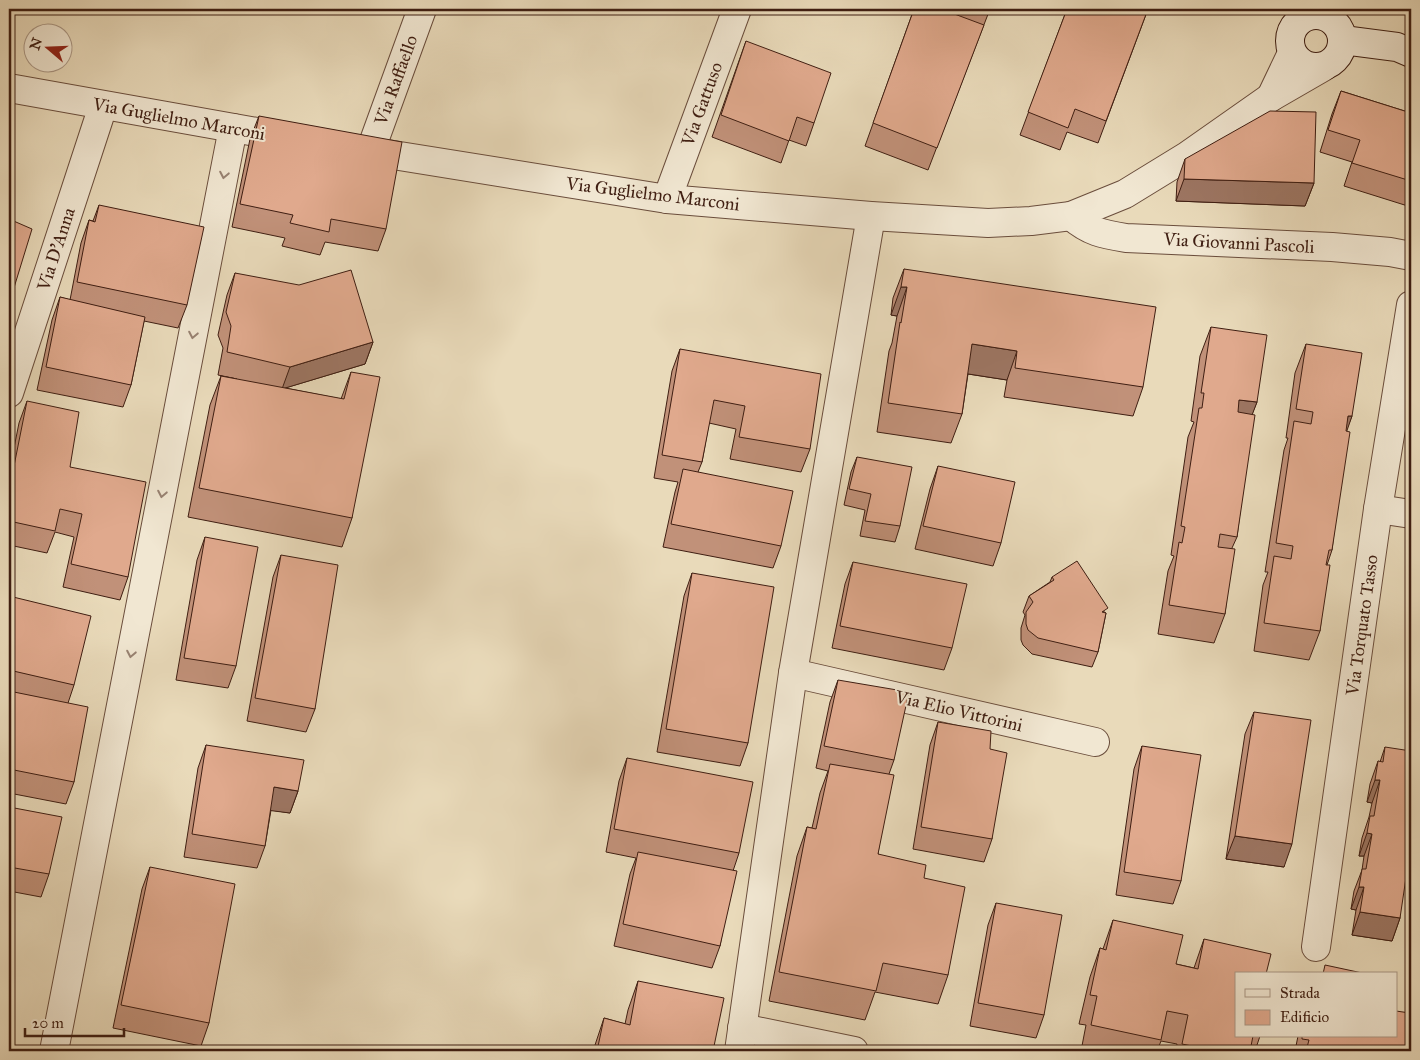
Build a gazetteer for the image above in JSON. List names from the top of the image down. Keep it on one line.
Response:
{"streets":{"street":["Via Raffaello","Via Gattuso","Via Guglielmo Marconi","Via Giovanni Pascoli","Via D'Anna","Via Torquato Tasso","Via Elio Vittorini"]},"crossings":[["Via Raffaello","Via Guglielmo Marconi"],["Via Gattuso","Via Guglielmo Marconi"],["Via Guglielmo Marconi","Via Giovanni Pascoli"],["Via Guglielmo Marconi","Via D'Anna"]],"legend":["Strada","Edificio"],"scale_bar":"20 m","north":"left"}
